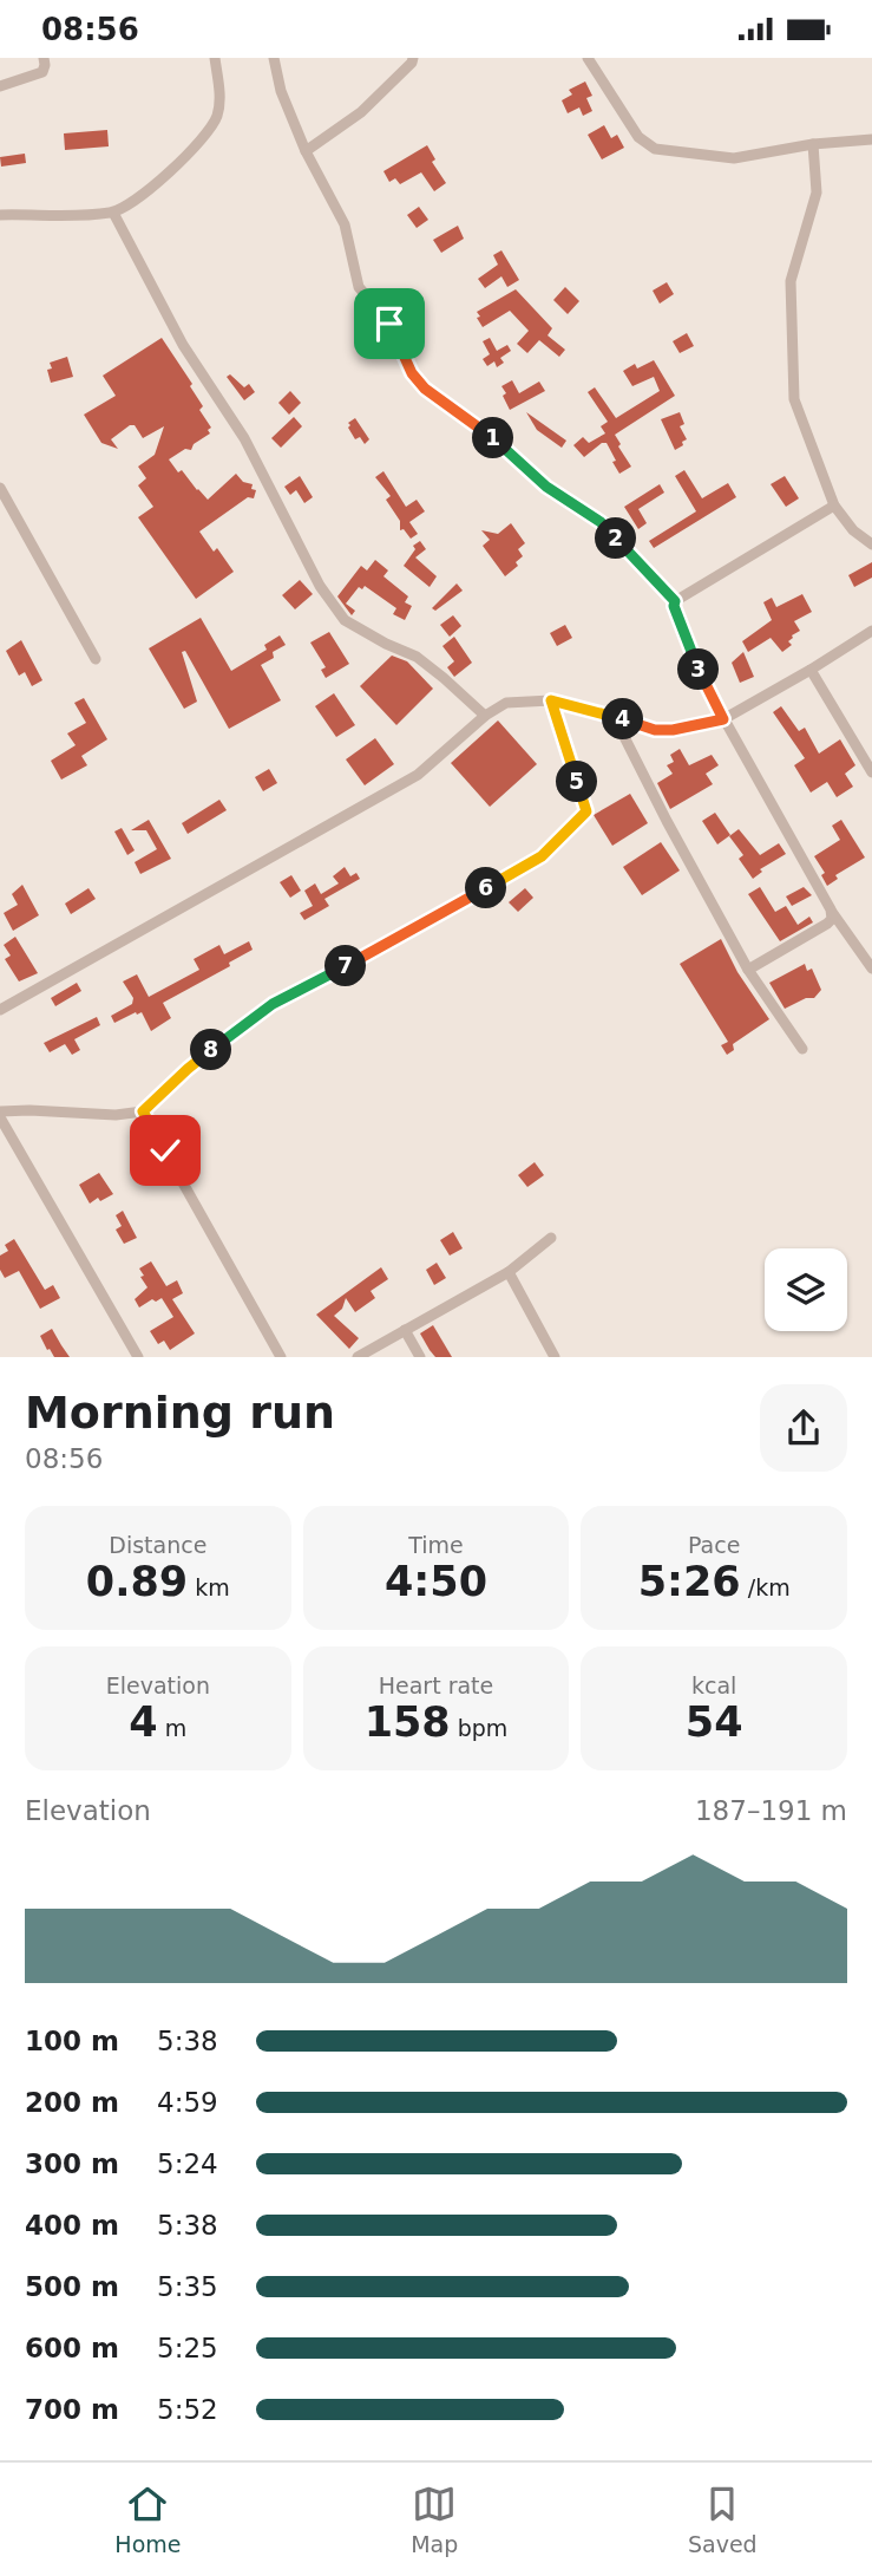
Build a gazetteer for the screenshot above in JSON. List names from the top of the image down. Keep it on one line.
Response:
{"page":{"status":"08:56","pins":["1","2","3","4","5","6","7","8"],"heading":["Morning run","08:56"],"stats":[["Distance","0.89 km"],["Time","4:50"],["Pace","5:26 /km"],["Elevation","4 m"],["Heart rate","158 bpm"],["kcal","54"]],"chart":["Elevation","187–191 m"],"list":[{"name":"100 m","note":"5:38"},{"name":"200 m","note":"4:59"},{"name":"300 m","note":"5:24"},{"name":"400 m","note":"5:38"},{"name":"500 m","note":"5:35"},{"name":"600 m","note":"5:25"},{"name":"700 m","note":"5:52"}],"tabs":["Home","Map","Saved"]}}
